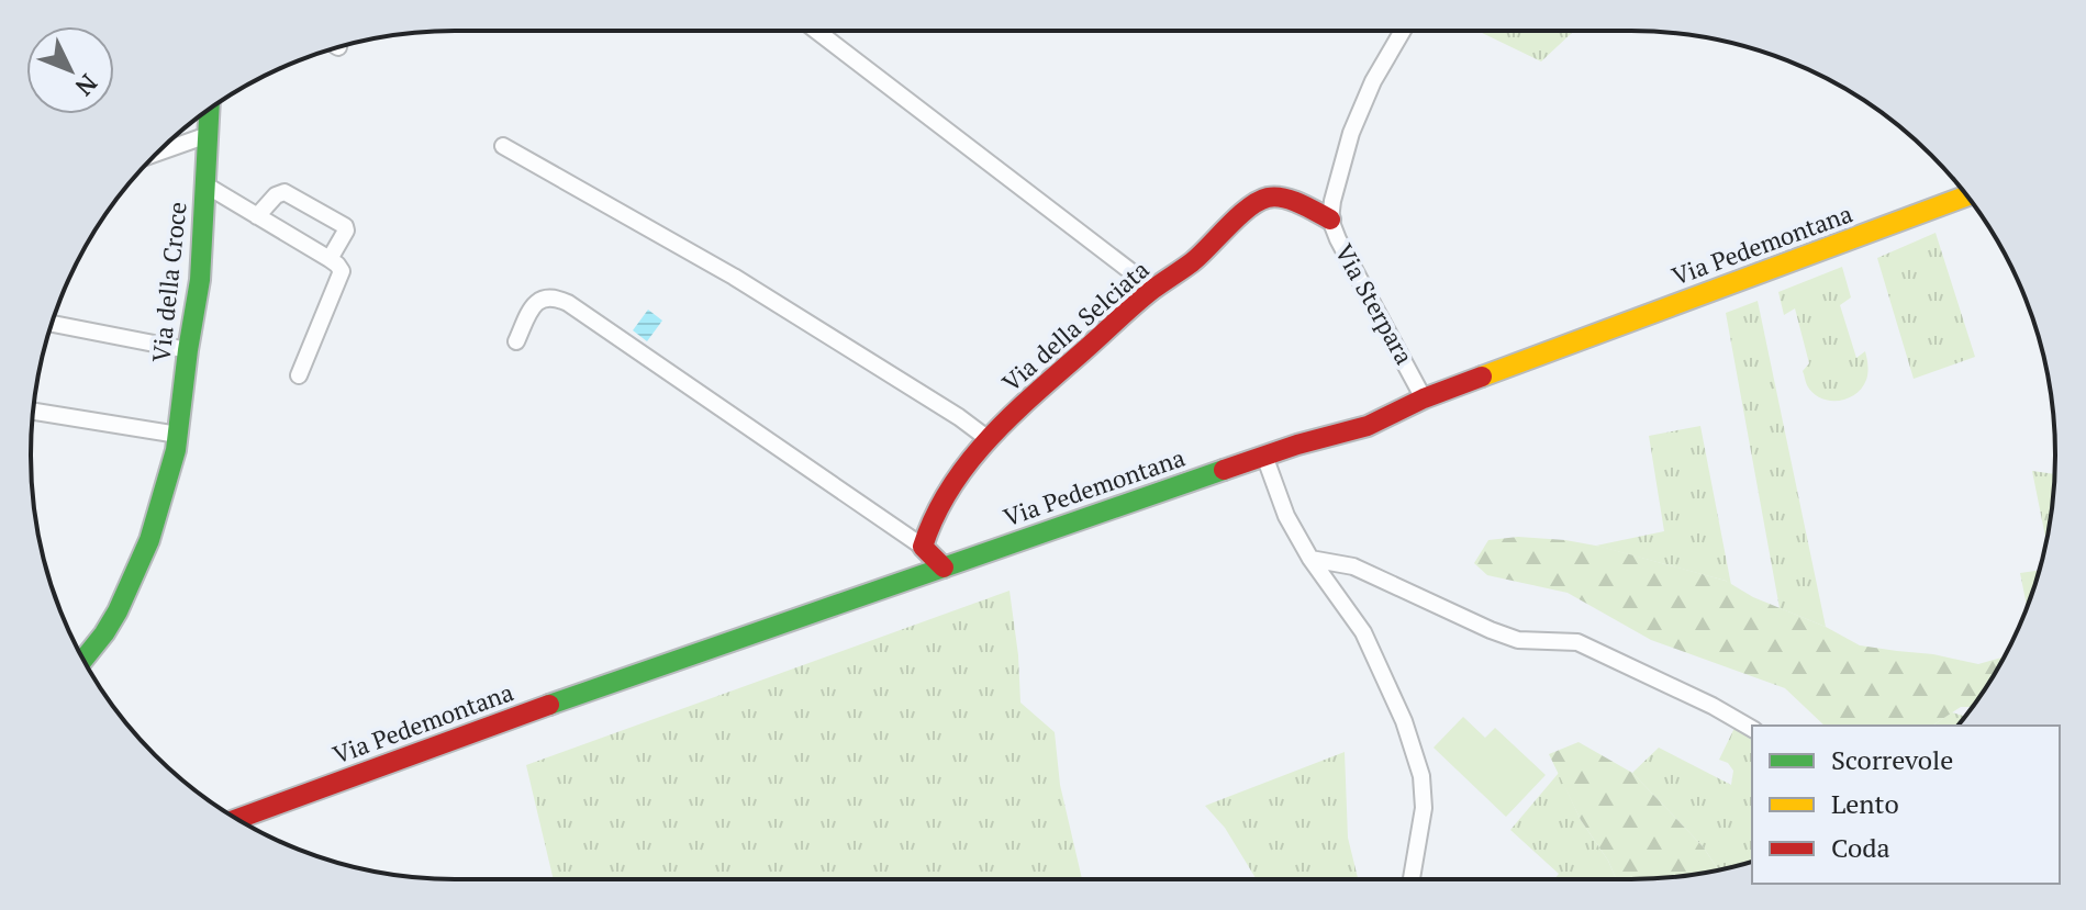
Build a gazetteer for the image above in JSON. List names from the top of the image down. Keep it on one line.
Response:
{"streets":{"street":["Via Pedemontana","Via della Croce","Via Sterpara","Via della Selciata"]},"crossings":[["Via Pedemontana","Via Sterpara"],["Via Sterpara","Via della Selciata"]],"legend":["Scorrevole","Lento","Coda"],"north":"bottom right"}
